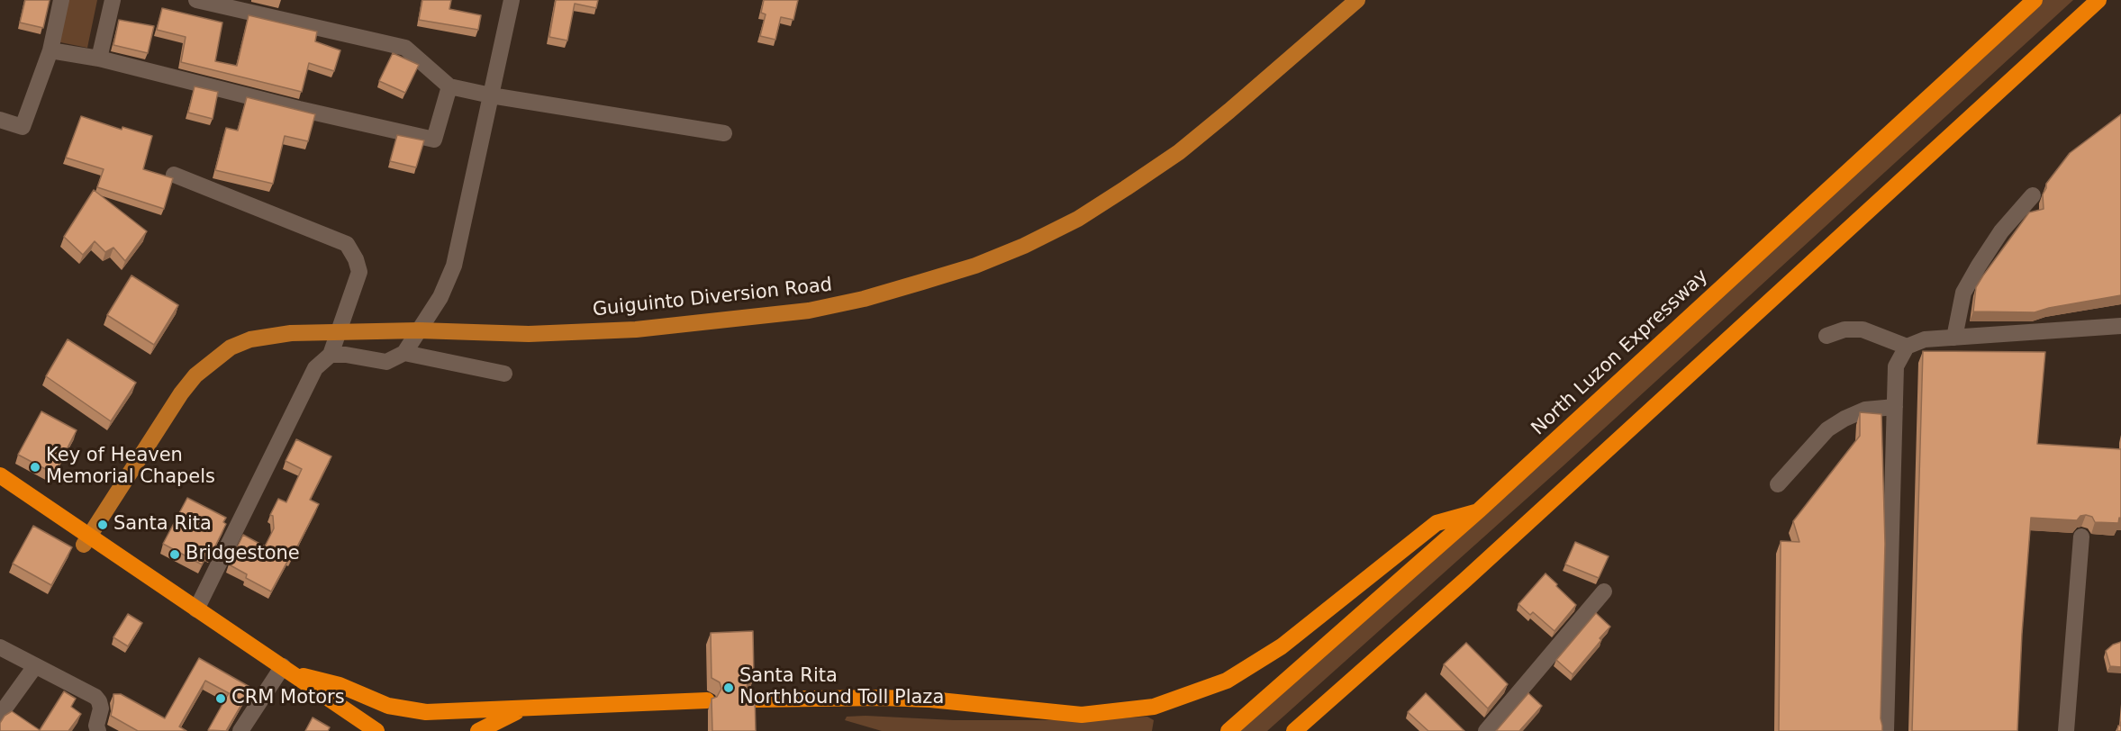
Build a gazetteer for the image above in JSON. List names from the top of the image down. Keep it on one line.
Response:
{"streets":{"highway":["North Luzon Expressway"],"main road":["Guiguinto Diversion Road"]},"places":["Key of Heaven Memorial Chapels","Santa Rita","Bridgestone","Santa Rita Northbound Toll Plaza","CRM Motors"]}
